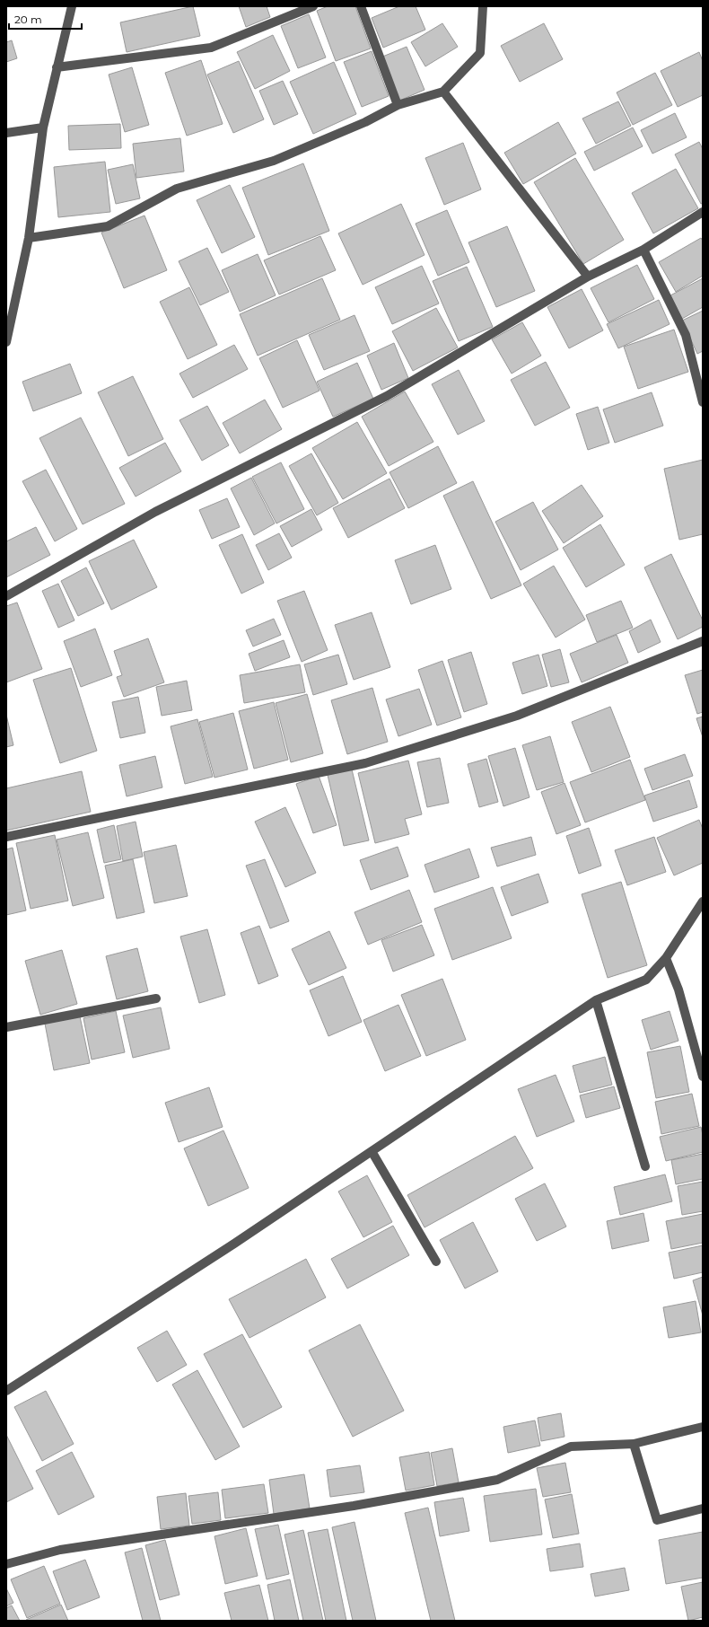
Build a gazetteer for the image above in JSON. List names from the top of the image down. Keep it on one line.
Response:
{"scale_bar":"20 m"}
